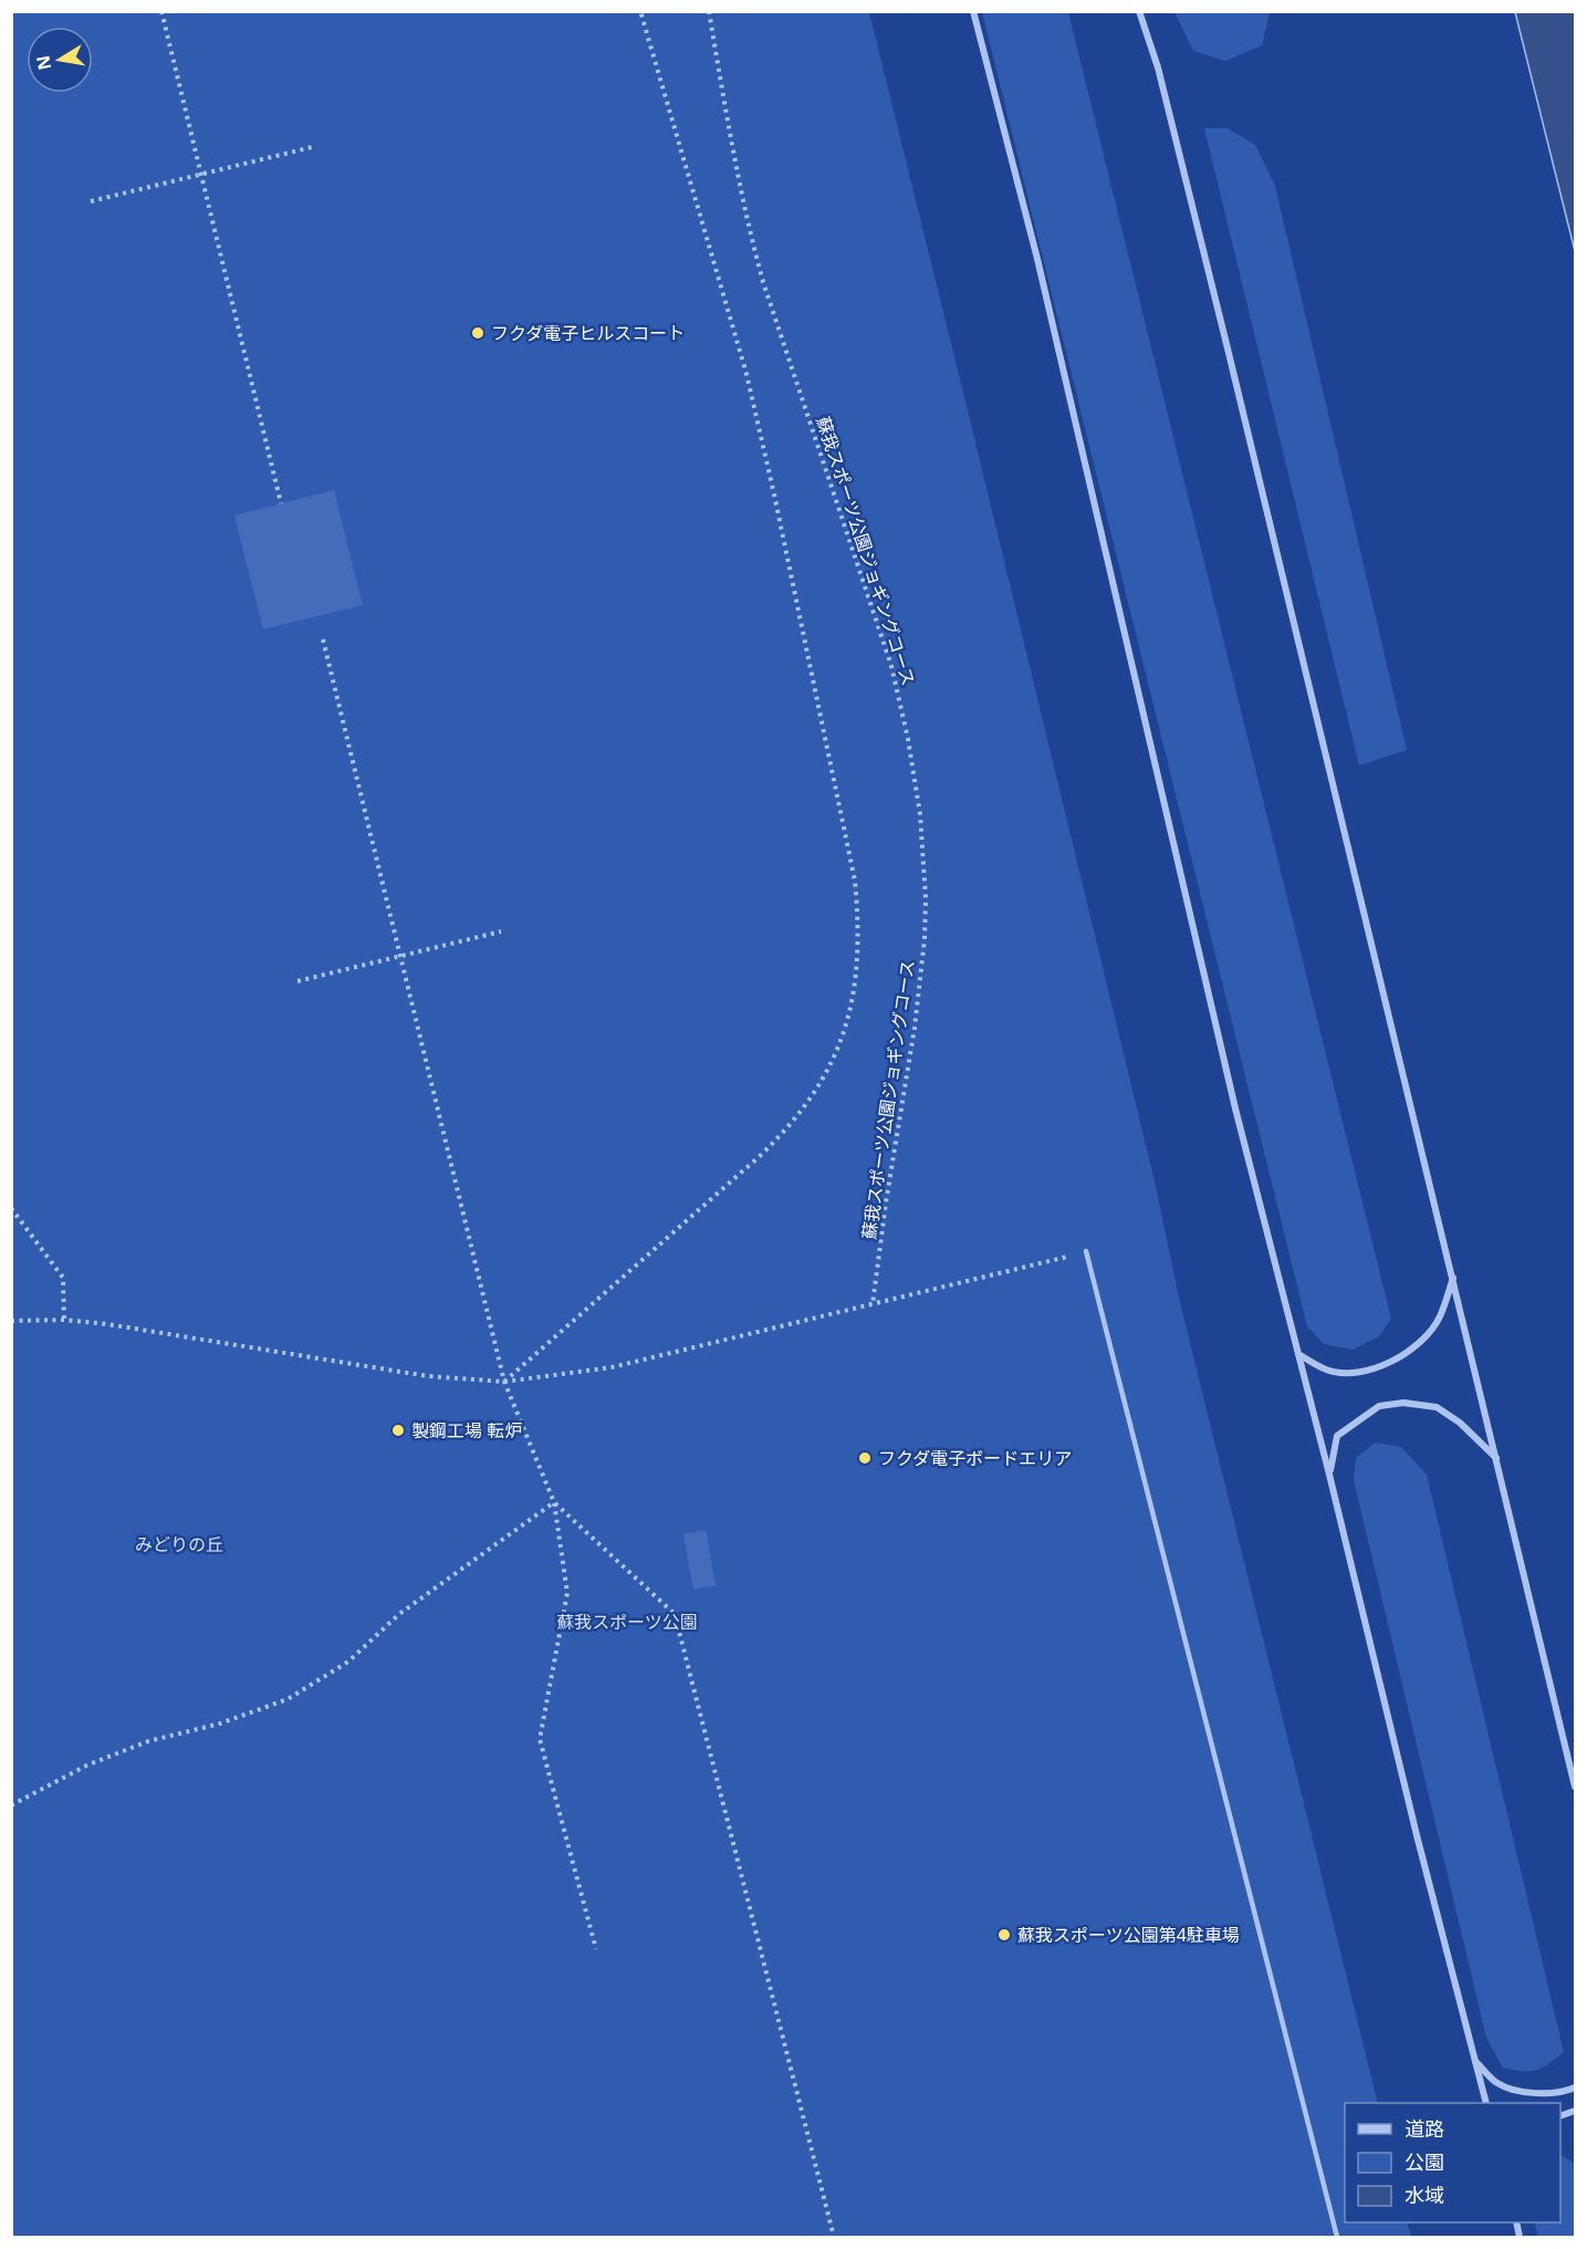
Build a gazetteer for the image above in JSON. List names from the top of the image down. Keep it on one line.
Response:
{"streets":{"path":["蘇我スポーツ公園ジョギングコース"]},"parks":["みどりの丘","蘇我スポーツ公園"],"places":["フクダ電子ヒルスコート","製鋼工場 転炉","フクダ電子ボードエリア","蘇我スポーツ公園第4駐車場"],"legend":["道路","公園","水域"],"north":"left"}
